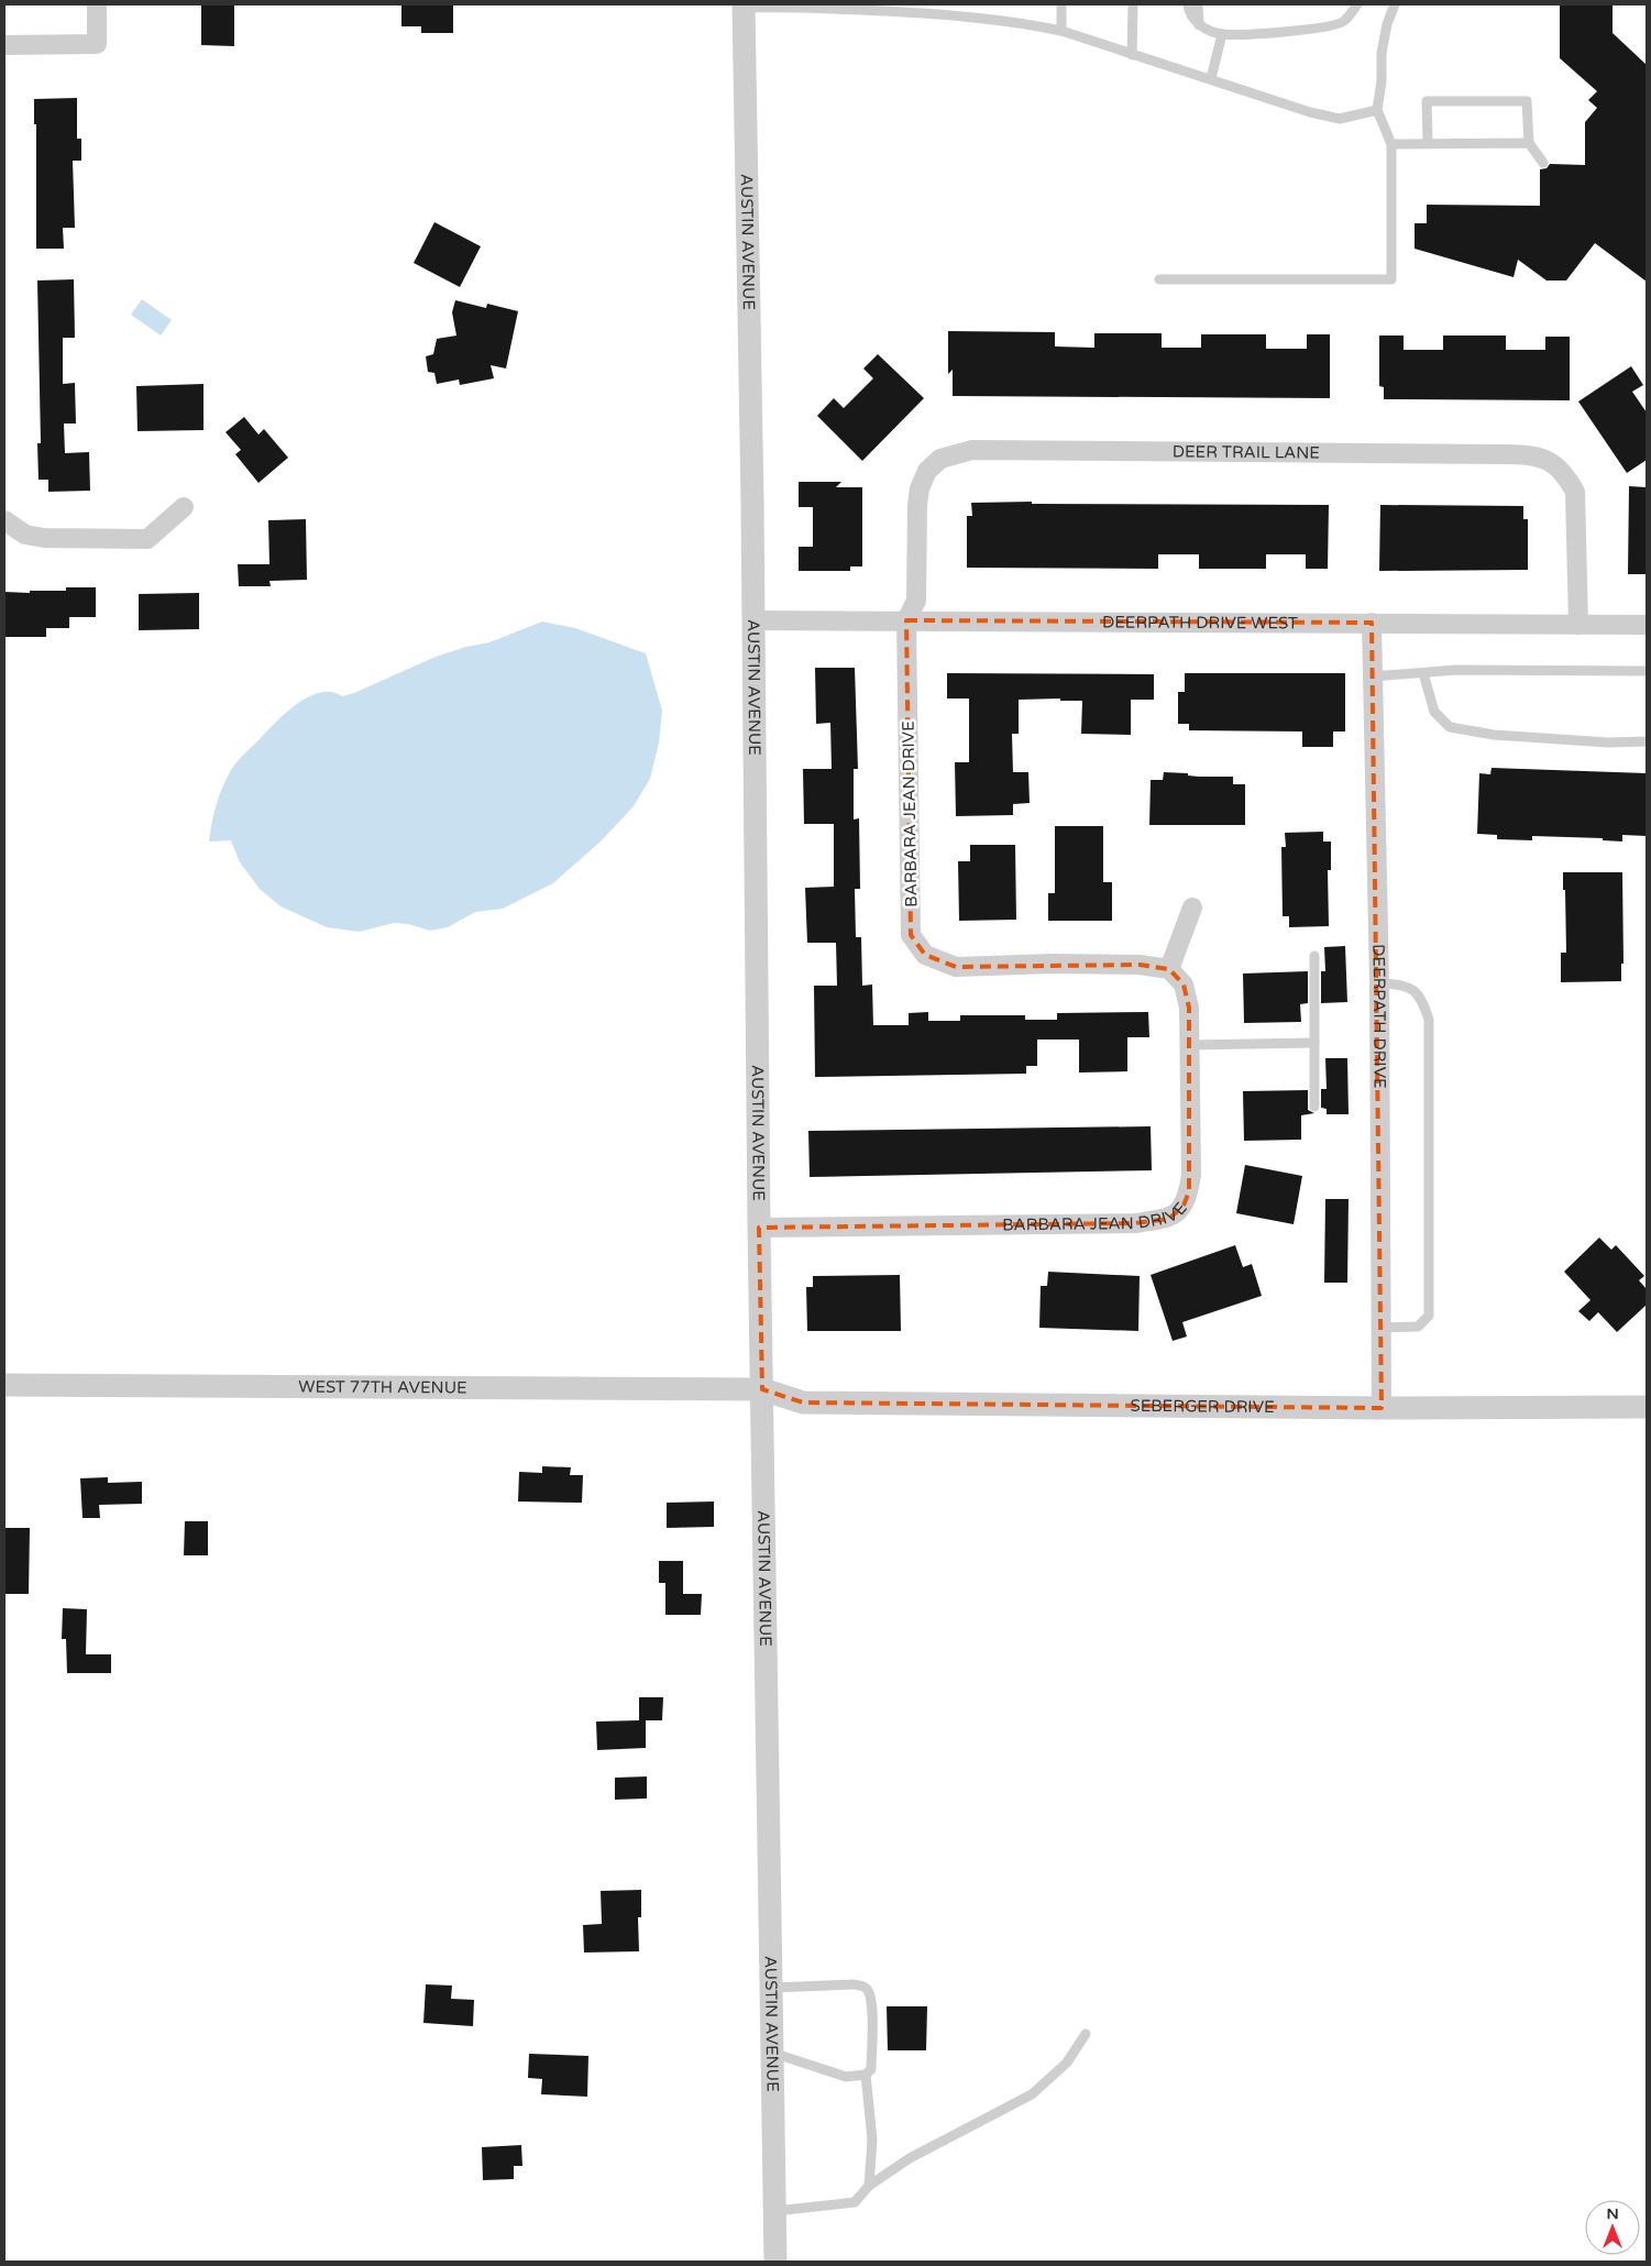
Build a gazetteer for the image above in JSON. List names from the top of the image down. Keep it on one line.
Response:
{"streets":{"street":["AUSTIN AVENUE","DEER TRAIL LANE","DEERPATH DRIVE WEST","BARBARA JEAN DRIVE","DEERPATH DRIVE","WEST 77TH AVENUE","SEBERGER DRIVE"]},"crossings":[["AUSTIN AVENUE","DEERPATH DRIVE WEST"],["AUSTIN AVENUE","BARBARA JEAN DRIVE"],["AUSTIN AVENUE","WEST 77TH AVENUE"],["AUSTIN AVENUE","SEBERGER DRIVE"],["DEER TRAIL LANE","DEERPATH DRIVE WEST"],["DEER TRAIL LANE","BARBARA JEAN DRIVE"],["DEERPATH DRIVE WEST","BARBARA JEAN DRIVE"],["DEERPATH DRIVE WEST","DEERPATH DRIVE"],["DEERPATH DRIVE","SEBERGER DRIVE"],["WEST 77TH AVENUE","SEBERGER DRIVE"]],"north":"top"}
